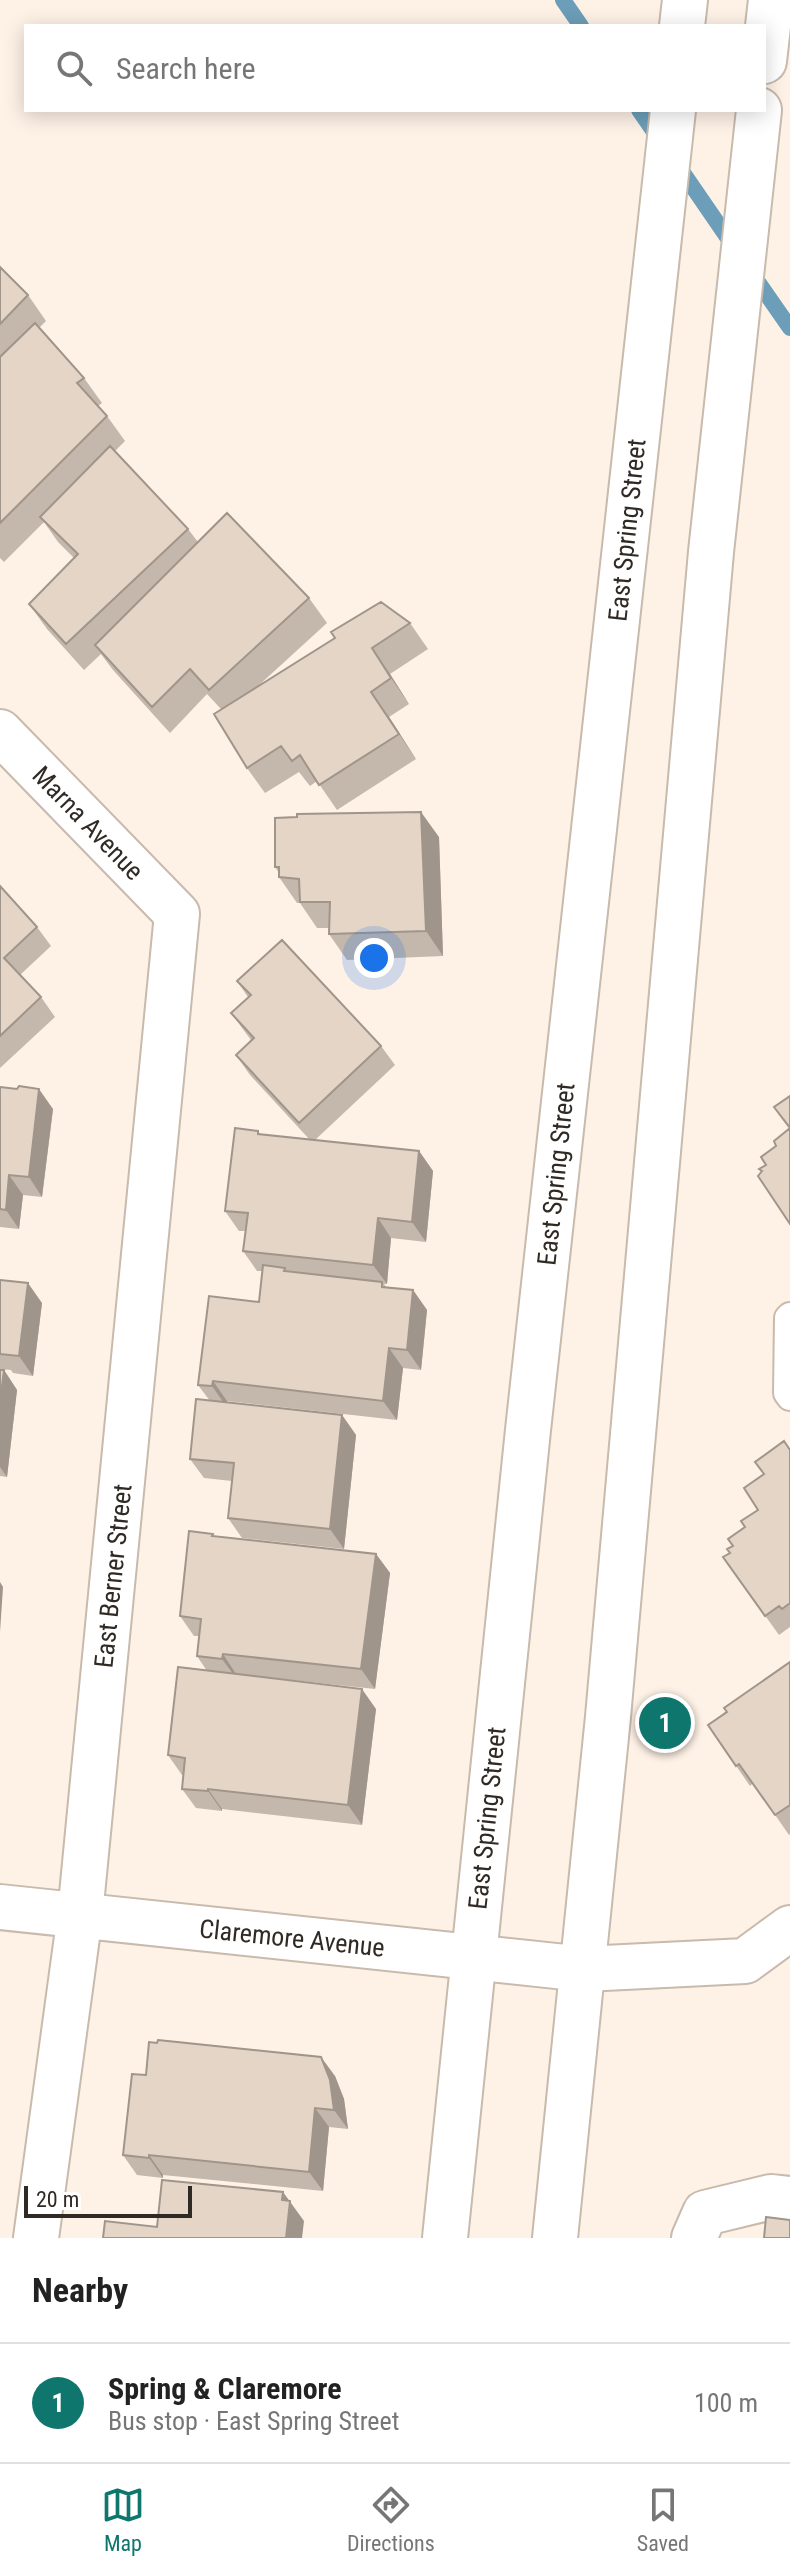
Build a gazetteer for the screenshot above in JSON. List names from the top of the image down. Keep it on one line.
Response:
{"streets":{"main road":["East Spring Street","Marna Avenue","East Berner Street","Claremore Avenue"]},"crossings":[["East Spring Street","Claremore Avenue"],["Marna Avenue","East Berner Street"],["East Berner Street","Claremore Avenue"]],"scale_bar":"20 m","page":{"search":"Search here","pins":"1","scale":"20 m","heading":"Nearby","list":[{"mark":"1","name":"Spring & Claremore","note":"Bus stop · East Spring Street","value":"100 m"}],"nav":["Map","Directions","Saved"]}}
